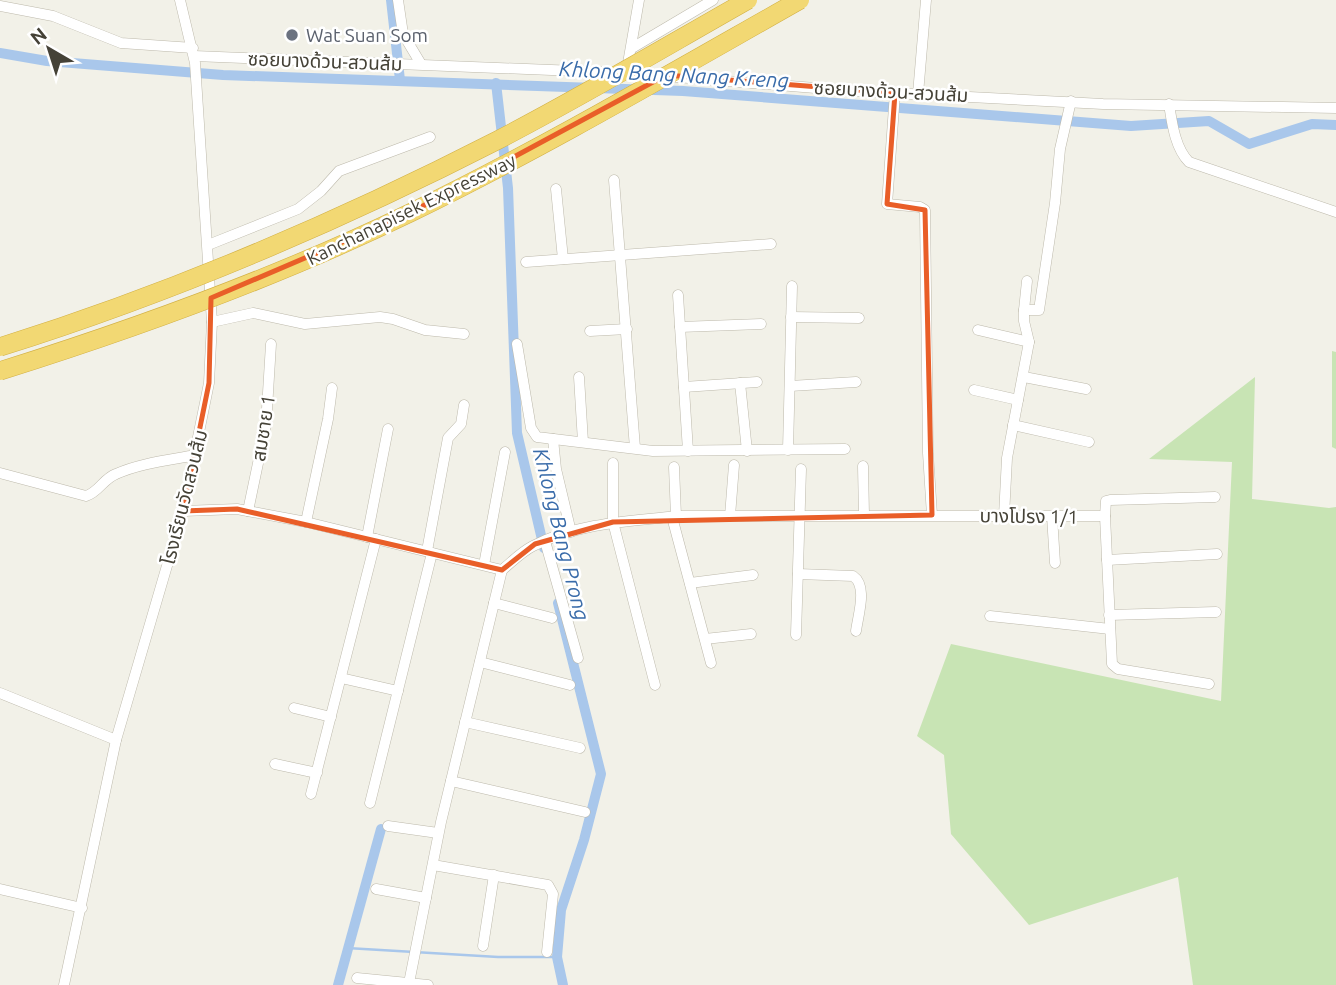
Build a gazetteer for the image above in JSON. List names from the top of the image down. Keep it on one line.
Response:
{"streets":{"highway":["Kanchanapisek Expressway"],"street":["ซอยบางด้วน-สวนส้ม","สมชาย 1","โรงเรียนวัดสวนส้ม","บางโปรง 1/1"]},"crossings":[["ซอยบางด้วน-สวนส้ม","โรงเรียนวัดสวนส้ม"]],"water":["Khlong Bang Nang Kreng","Khlong Bang Prong"],"places":["Wat Suan Som"],"north":"top left"}
